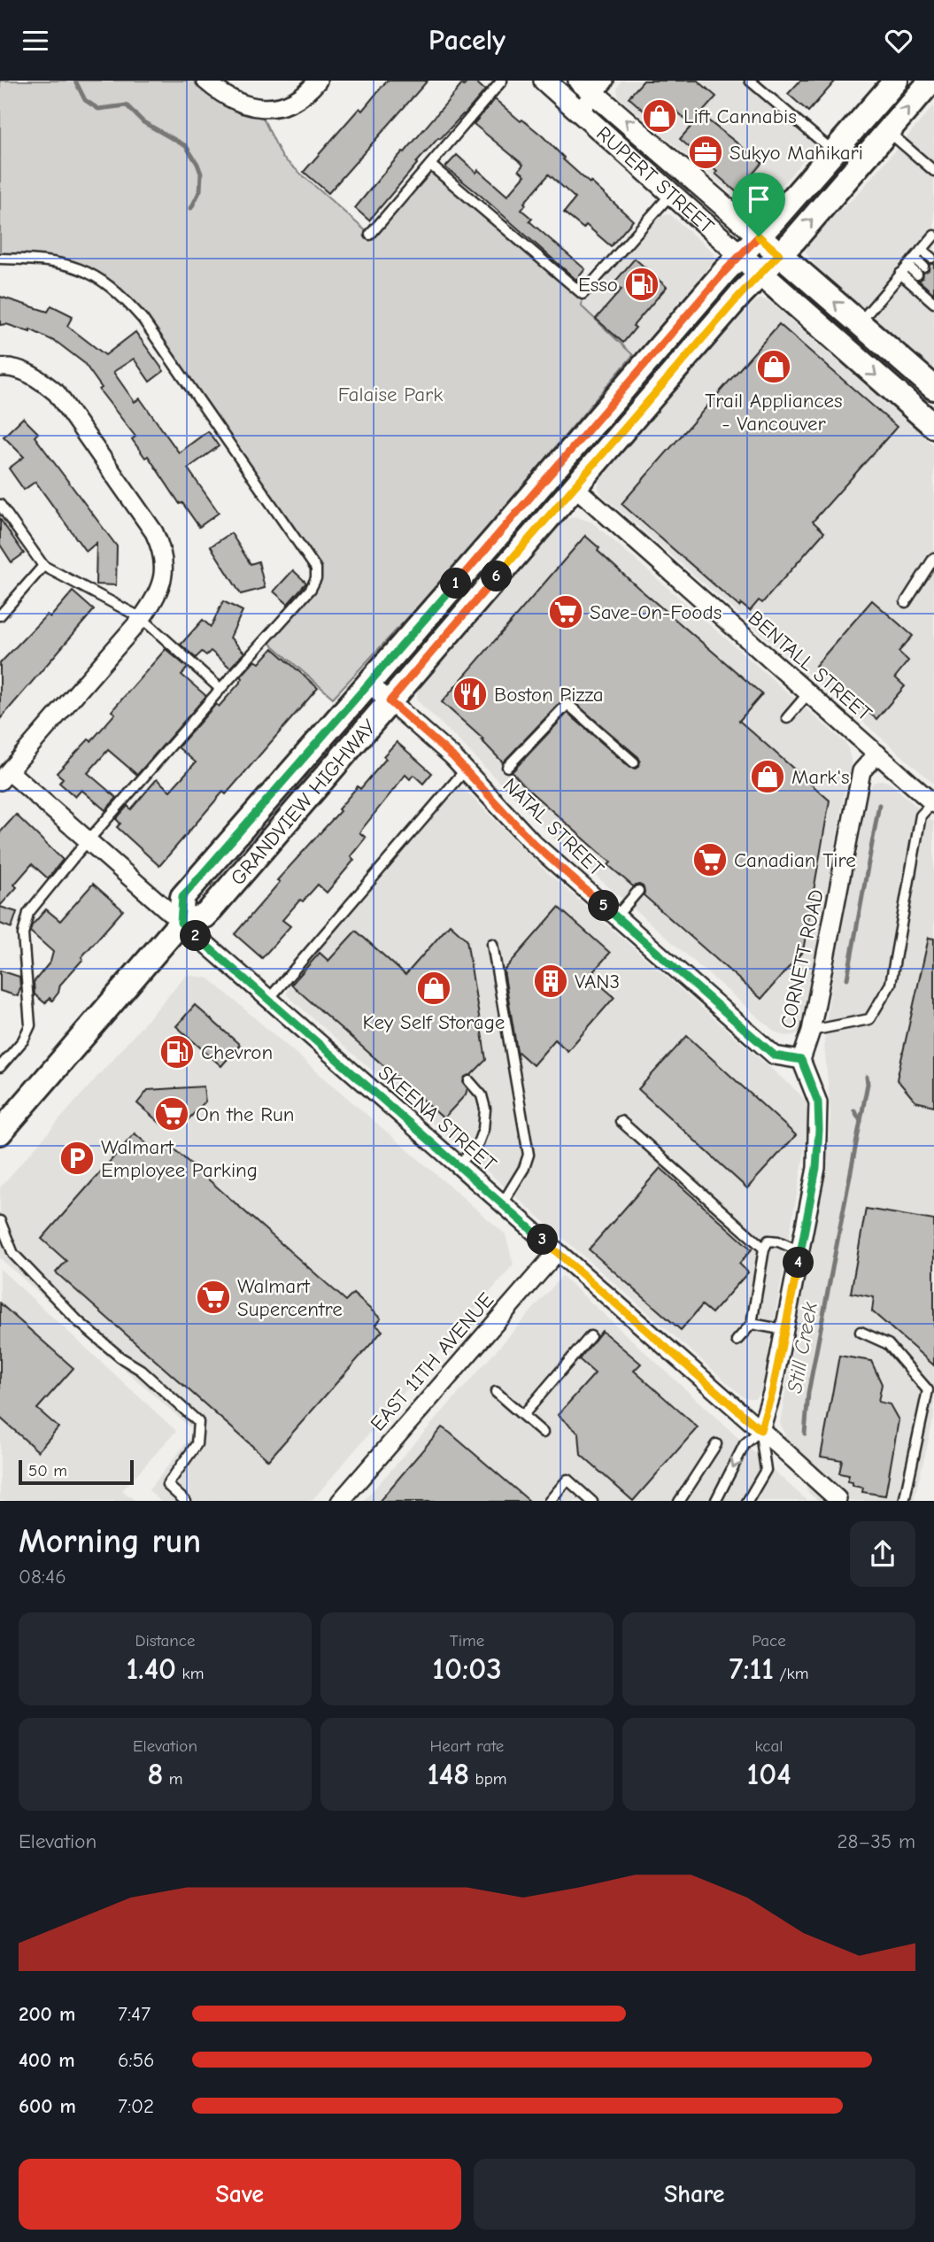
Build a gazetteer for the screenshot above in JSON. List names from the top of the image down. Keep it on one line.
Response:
{"streets":{"main road":["RUPERT STREET","GRANDVIEW HIGHWAY"],"street":["BENTALL STREET","NATAL STREET","CORNETT ROAD","SKEENA STREET","EAST 11TH AVENUE"]},"crossings":[["RUPERT STREET","GRANDVIEW HIGHWAY"],["BENTALL STREET","GRANDVIEW HIGHWAY"],["BENTALL STREET","CORNETT ROAD"],["GRANDVIEW HIGHWAY","NATAL STREET"],["GRANDVIEW HIGHWAY","SKEENA STREET"],["NATAL STREET","CORNETT ROAD"],["CORNETT ROAD","SKEENA STREET"],["SKEENA STREET","EAST 11TH AVENUE"]],"water":["Still Creek"],"parks":["Falaise Park"],"places":{"shop":["Lift Cannabis","Trail Appliances - Vancouver","Mark's","Key Self Storage"],"office":["Sukyo Mahikari"],"fuel station":["Esso","Chevron"],"supermarket":["Save-On-Foods","Canadian Tire","On the Run","Walmart Supercentre"],"restaurant":["Boston Pizza"],"building":["VAN3"],"parking":["Walmart Employee Parking"]},"scale_bar":"50 m","page":{"header":"Pacely","pins":["6","1","5","2","3","4"],"scale":"50 m","heading":["Morning run","08:46"],"stats":[["Distance","1.40 km"],["Time","10:03"],["Pace","7:11 /km"],["Elevation","8 m"],["Heart rate","148 bpm"],["kcal","104"]],"chart":["Elevation","28–35 m"],"list":[{"name":"200 m","note":"7:47"},{"name":"400 m","note":"6:56"},{"name":"600 m","note":"7:02"}],"buttons":["Save","Share"]}}
